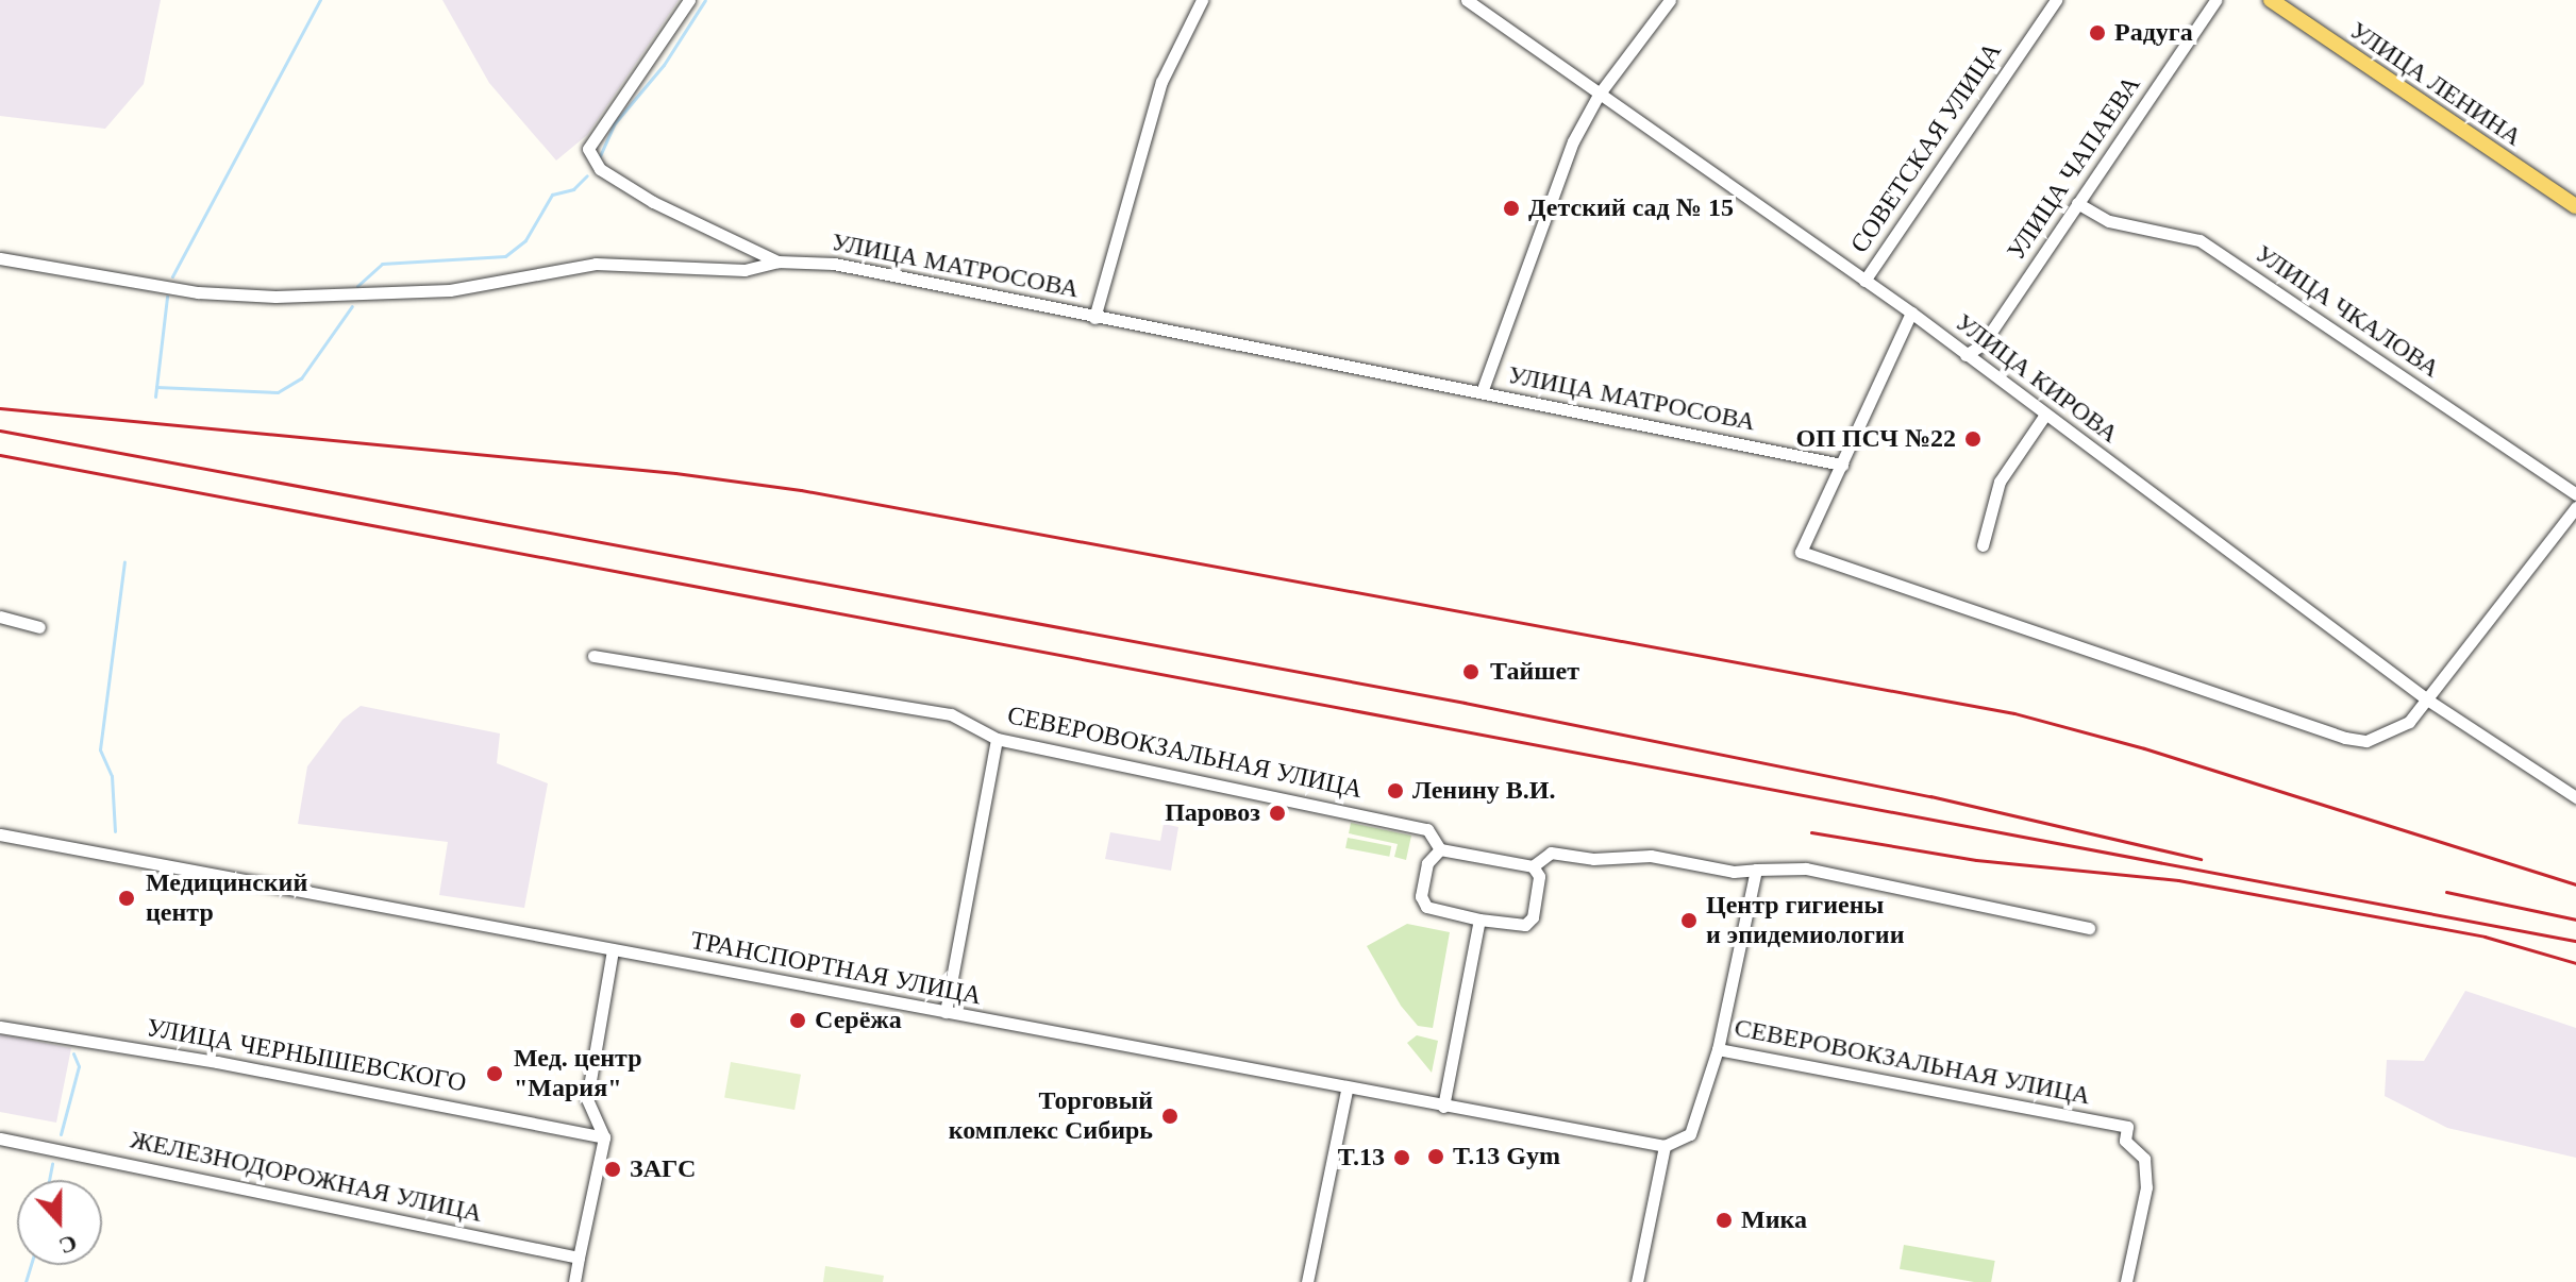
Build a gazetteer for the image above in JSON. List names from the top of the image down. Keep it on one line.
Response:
{"streets":{"main road":["УЛИЦА ЛЕНИНА"],"street":["СОВЕТСКАЯ УЛИЦА","УЛИЦА ЧАПАЕВА","УЛИЦА МАТРОСОВА","УЛИЦА ЧКАЛОВА","УЛИЦА КИРОВА","СЕВЕРОВОКЗАЛЬНАЯ УЛИЦА","ТРАНСПОРТНАЯ УЛИЦА","УЛИЦА ЧЕРНЫШЕВСКОГО","ЖЕЛЕЗНОДОРОЖНАЯ УЛИЦА"]},"crossings":[["СОВЕТСКАЯ УЛИЦА","УЛИЦА КИРОВА"],["УЛИЦА ЧАПАЕВА","УЛИЦА ЧКАЛОВА"],["УЛИЦА ЧАПАЕВА","УЛИЦА КИРОВА"]],"places":["Радуга","Детский сад № 15","ОП ПСЧ №22","Тайшет","Ленину В.И.","Паровоз","Медицинский центр","Центр гигиены и эпидемиологии","Серёжа","Мед. центр \"Мария\"","Торговый комплекс Сибирь","T.13 Gym","T.13","ЗАГС","Мика"],"north":"bottom"}
